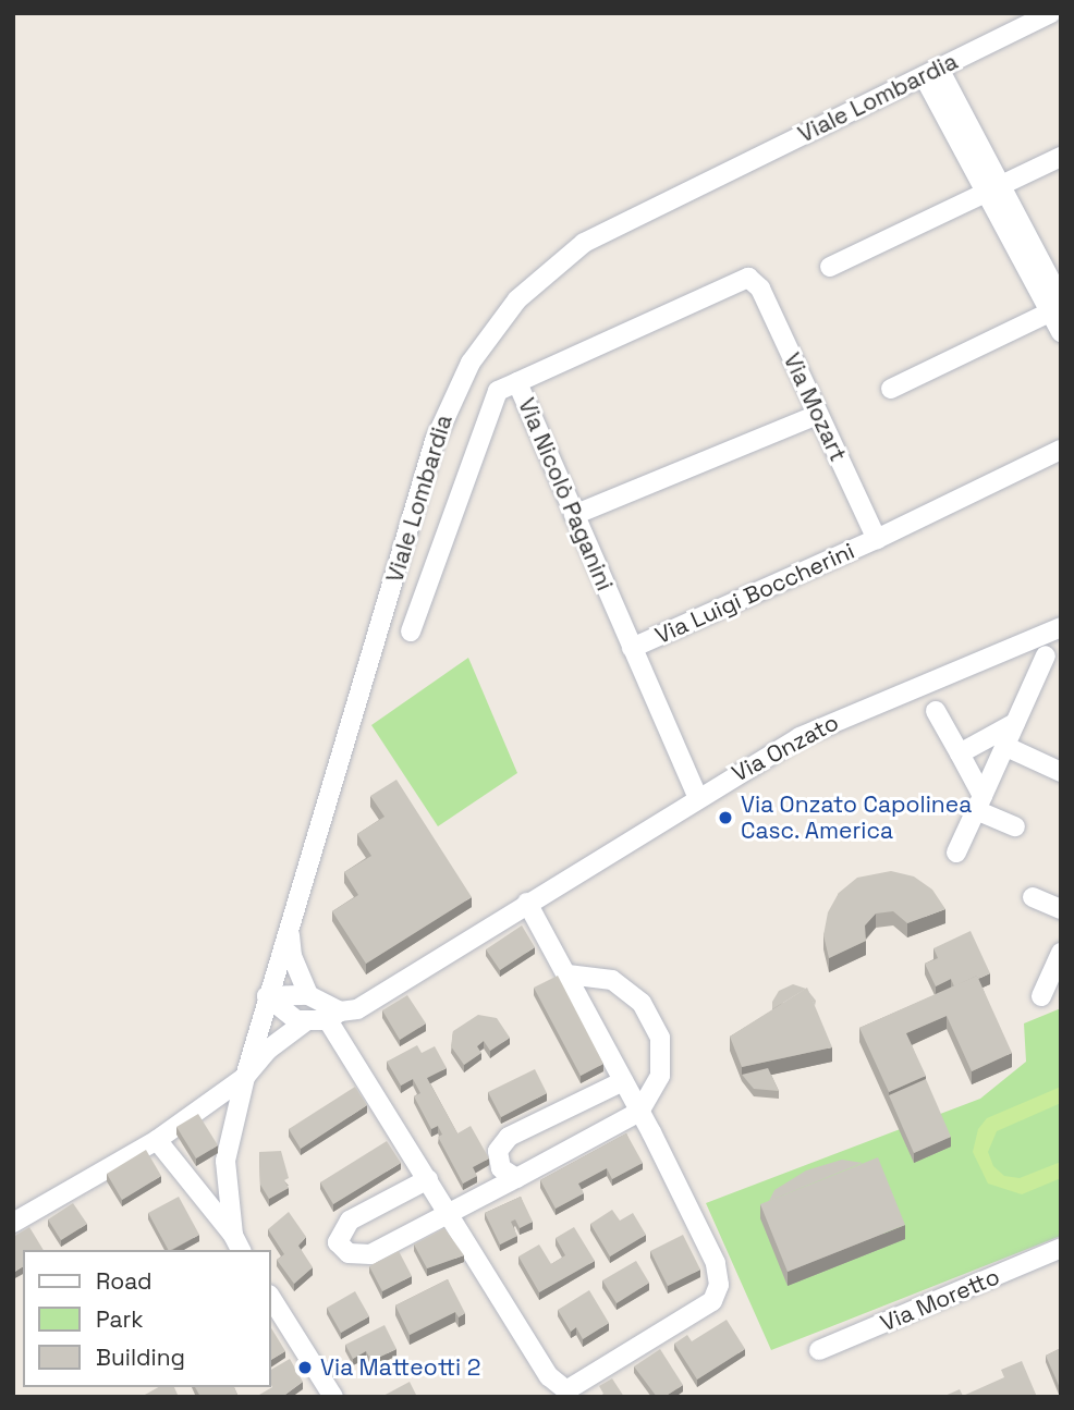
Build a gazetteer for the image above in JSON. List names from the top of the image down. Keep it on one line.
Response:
{"streets":{"street":["Viale Lombardia","Via Mozart","Via Nicolò Paganini","Via Luigi Boccherini","Via Onzato","Via Moretto"]},"crossings":[["Via Mozart","Via Nicolò Paganini"],["Via Mozart","Via Luigi Boccherini"],["Via Nicolò Paganini","Via Luigi Boccherini"],["Via Nicolò Paganini","Via Onzato"]],"places":["Via Onzato Capolinea Casc. America","Via Matteotti 2"],"legend":["Road","Park","Building"]}
